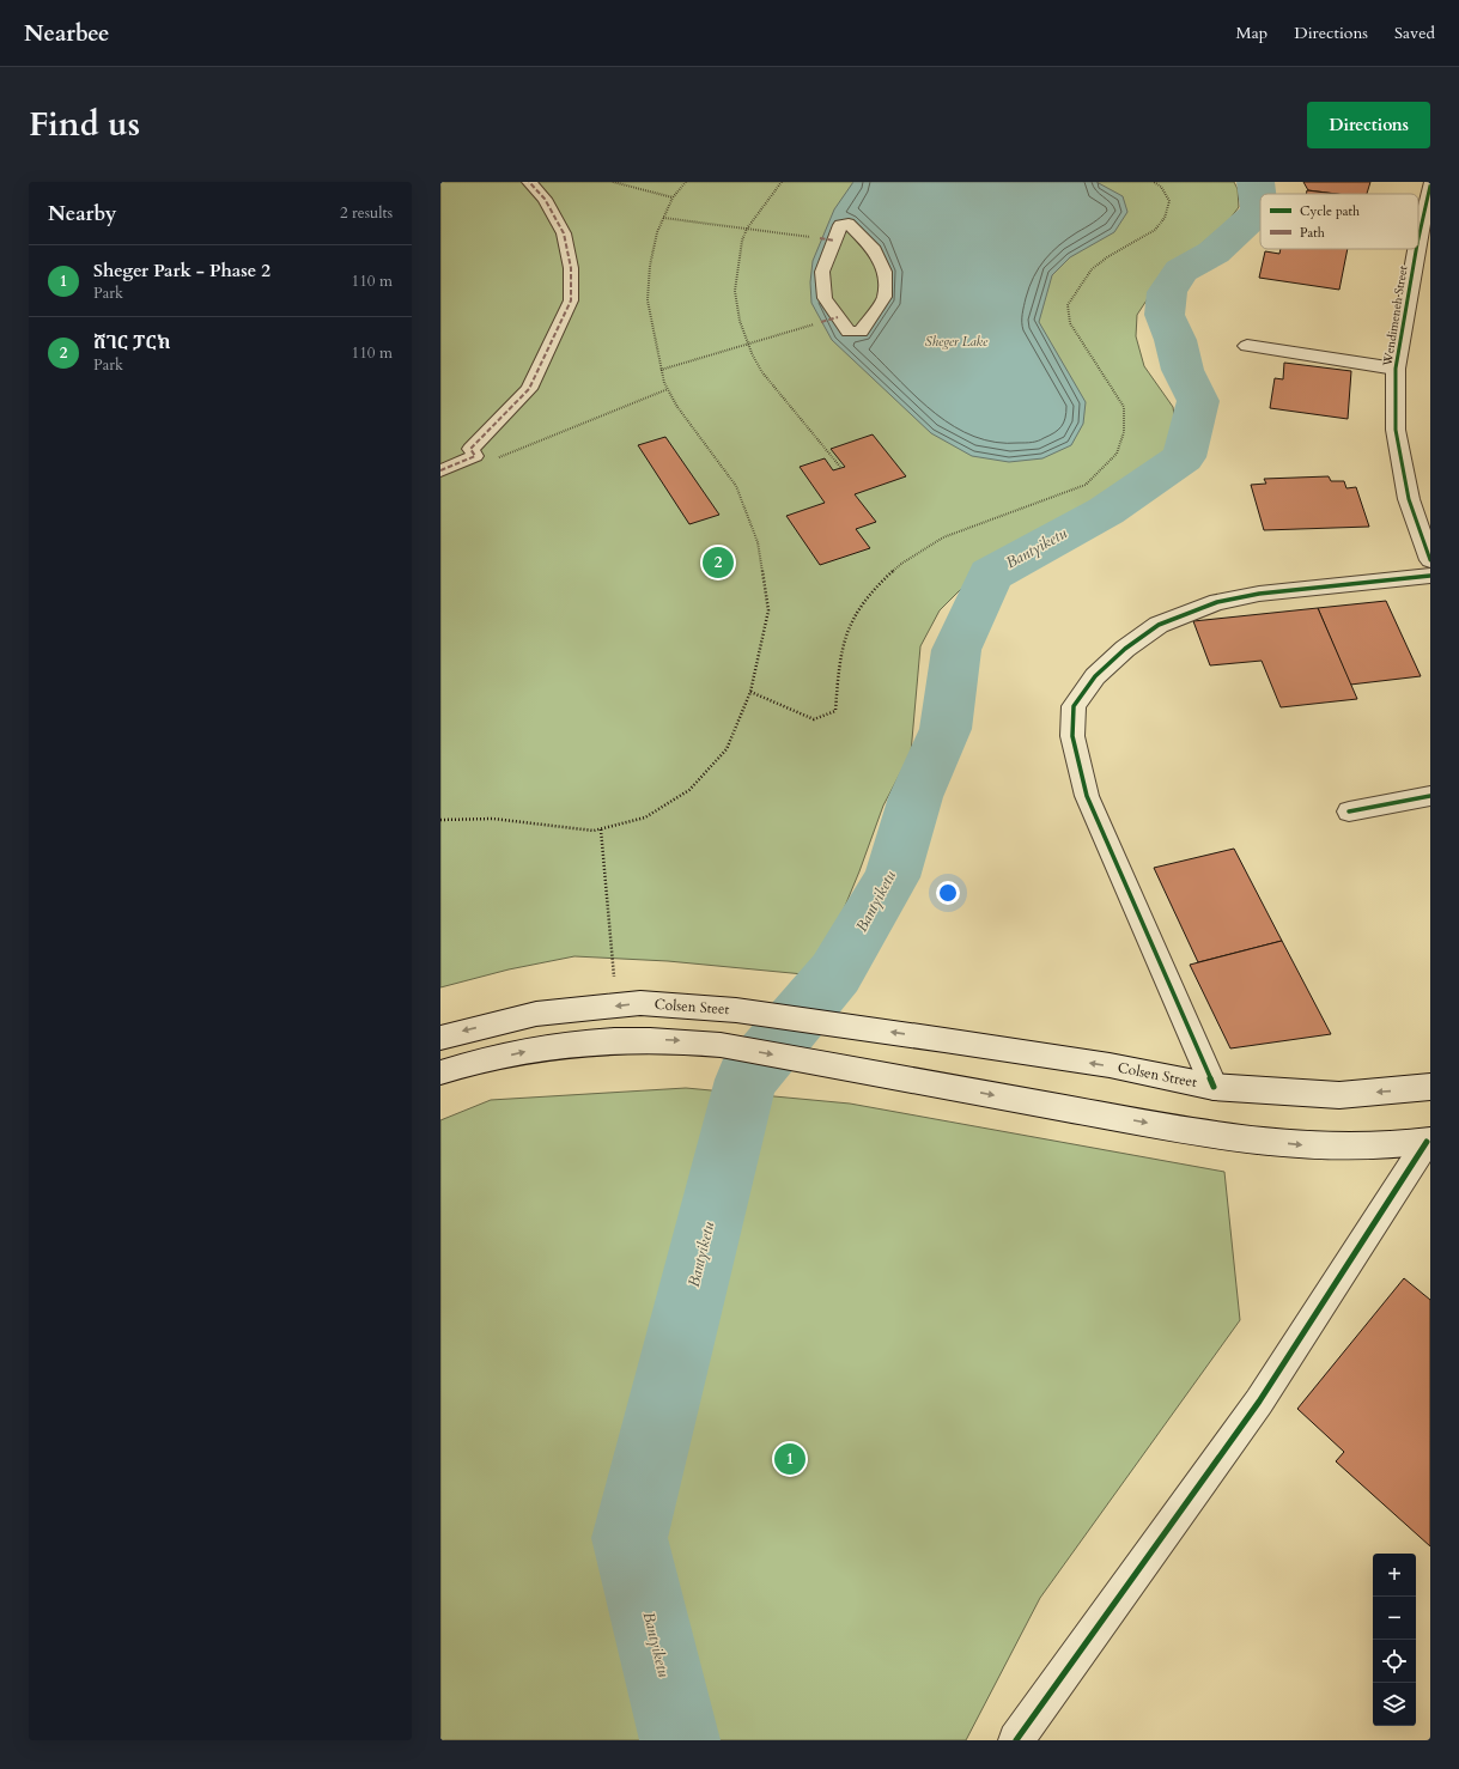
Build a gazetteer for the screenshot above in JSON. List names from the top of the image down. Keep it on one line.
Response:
{"streets":{"street":["Wendimeneh Street","Colsen Steet","Colsen Street"]},"crossings":[["Colsen Steet","Colsen Street"]],"water":["Sheger Lake","Bantyiketu"],"legend":["Cycle path","Path"],"page":{"header":"Nearbee","nav":["Map","Directions","Saved"],"title":"Find us","buttons":"Directions","heading":["Nearby","2 results"],"list":[{"mark":"1","name":"Sheger Park - Phase 2","note":"Park","value":"110 m"},{"mark":"2","name":"ሸገር ፓርክ","note":"Park","value":"110 m"}],"pins":["2","1"],"map_buttons":["+","−"]}}
